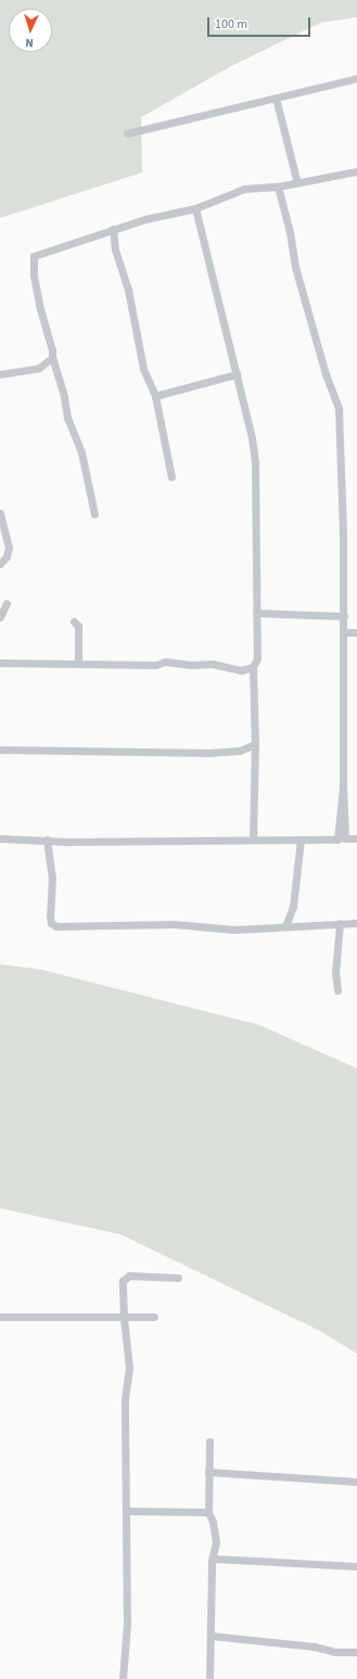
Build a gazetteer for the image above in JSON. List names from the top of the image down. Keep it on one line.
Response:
{"scale_bar":"100 m","north":"bottom"}
